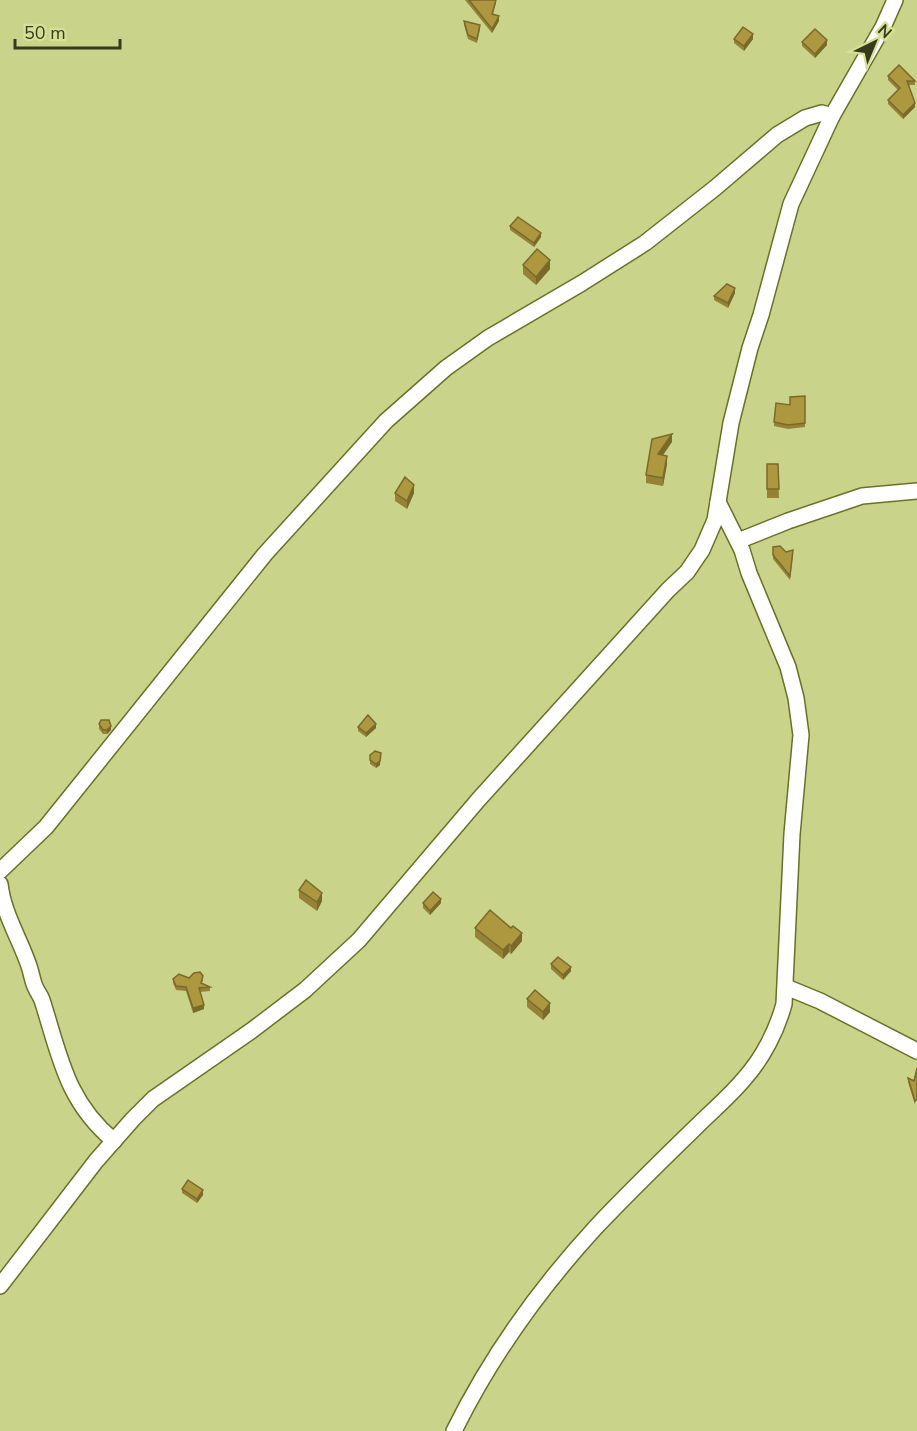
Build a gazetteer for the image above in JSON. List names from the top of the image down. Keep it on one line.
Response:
{"scale_bar":"50 m","north":"top right"}
